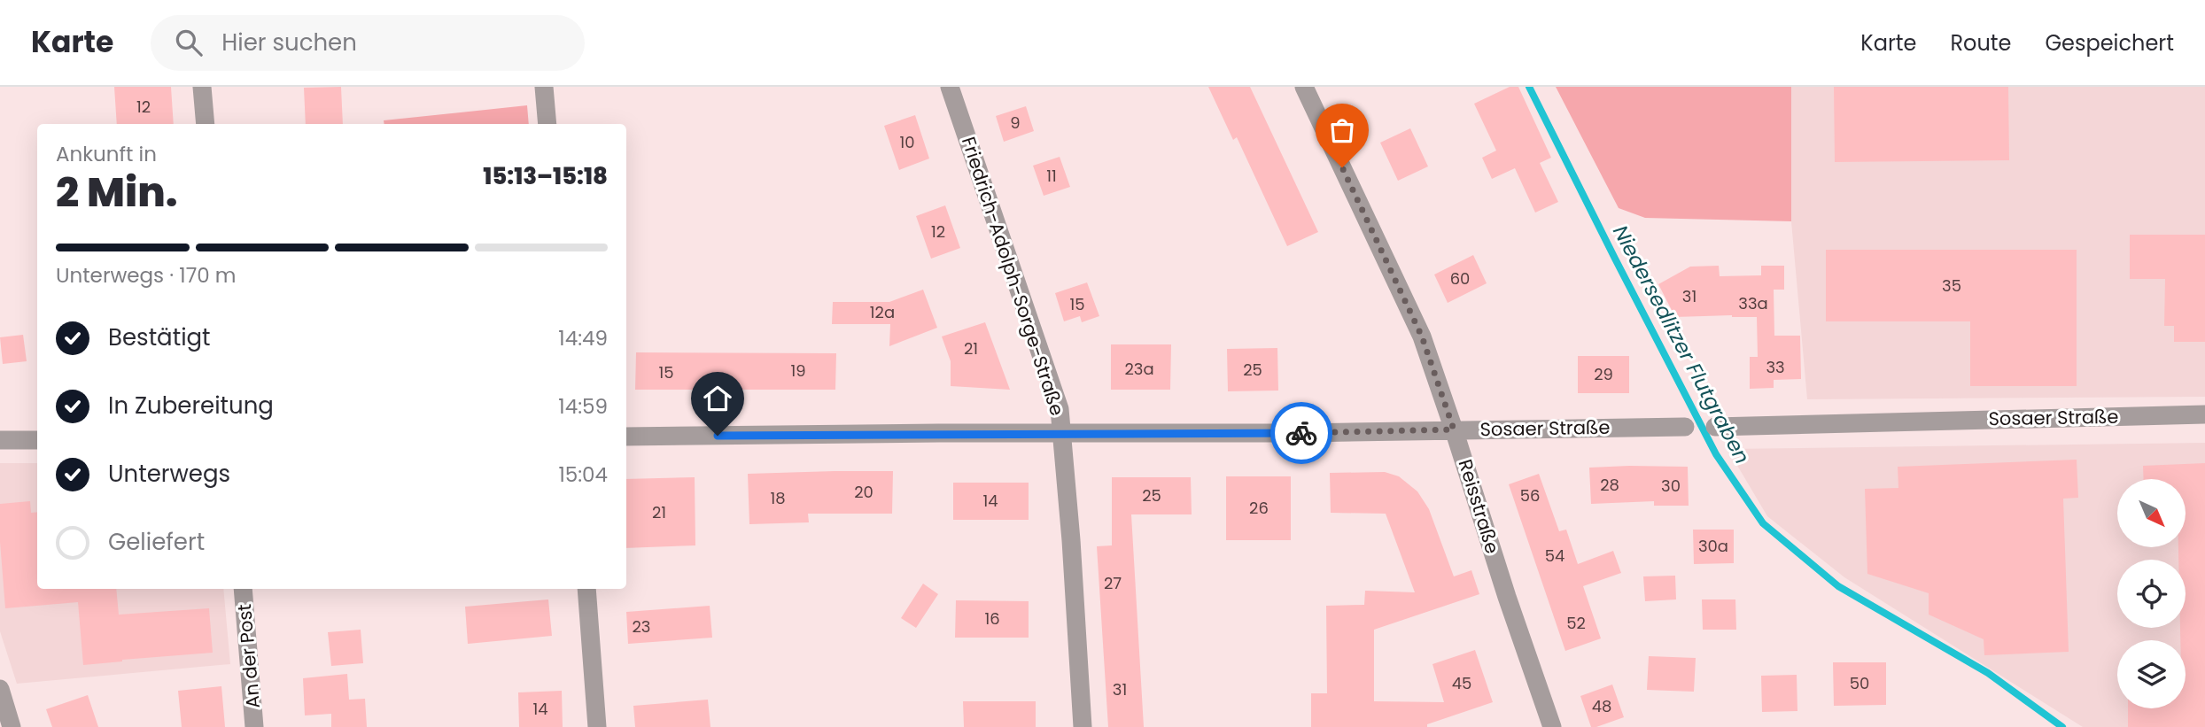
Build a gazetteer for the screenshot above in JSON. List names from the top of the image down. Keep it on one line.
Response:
{"streets":{"street":["Friedrich-Adolph-Sorge-Straße","Sosaer Straße","Reisstraße","An der Post"]},"crossings":[["Friedrich-Adolph-Sorge-Straße","Sosaer Straße"],["Sosaer Straße","Reisstraße"]],"water":["Niedersedlitzer Flutgraben"],"house_numbers":["12","9","10","11","12","60","35","31","33a","15","12a","21","33","23a","25","19","15","29","28","30","20","25","56","18","14","26","21","30a","54","27","16","52","23","45","50","31","48","14"],"north":"bottom right","page":{"header":"Karte","search":"Hier suchen","nav":["Karte","Route","Gespeichert"],"heading":["2 Min.","Ankunft in","15:13–15:18"],"bar":"Unterwegs · 170 m","list":[["Bestätigt","14:49"],["In Zubereitung","14:59"],["Unterwegs","15:04"],"Geliefert"]}}
